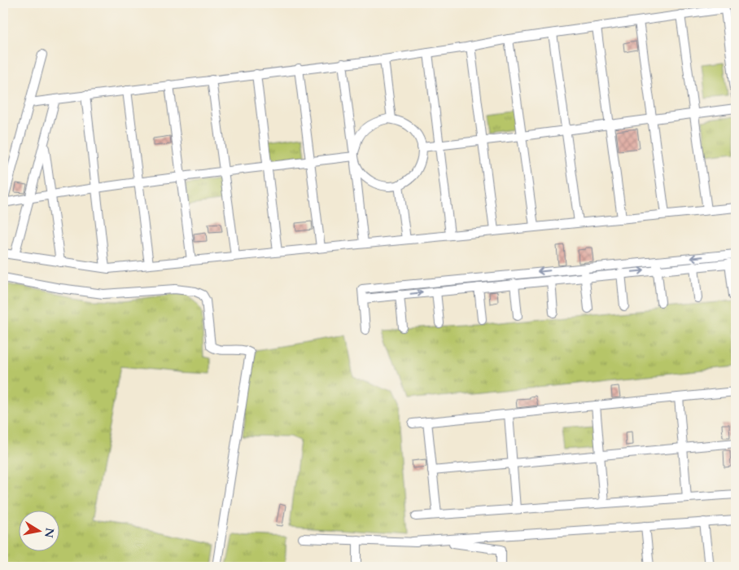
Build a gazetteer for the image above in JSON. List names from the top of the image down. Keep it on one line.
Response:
{"north":"right"}
